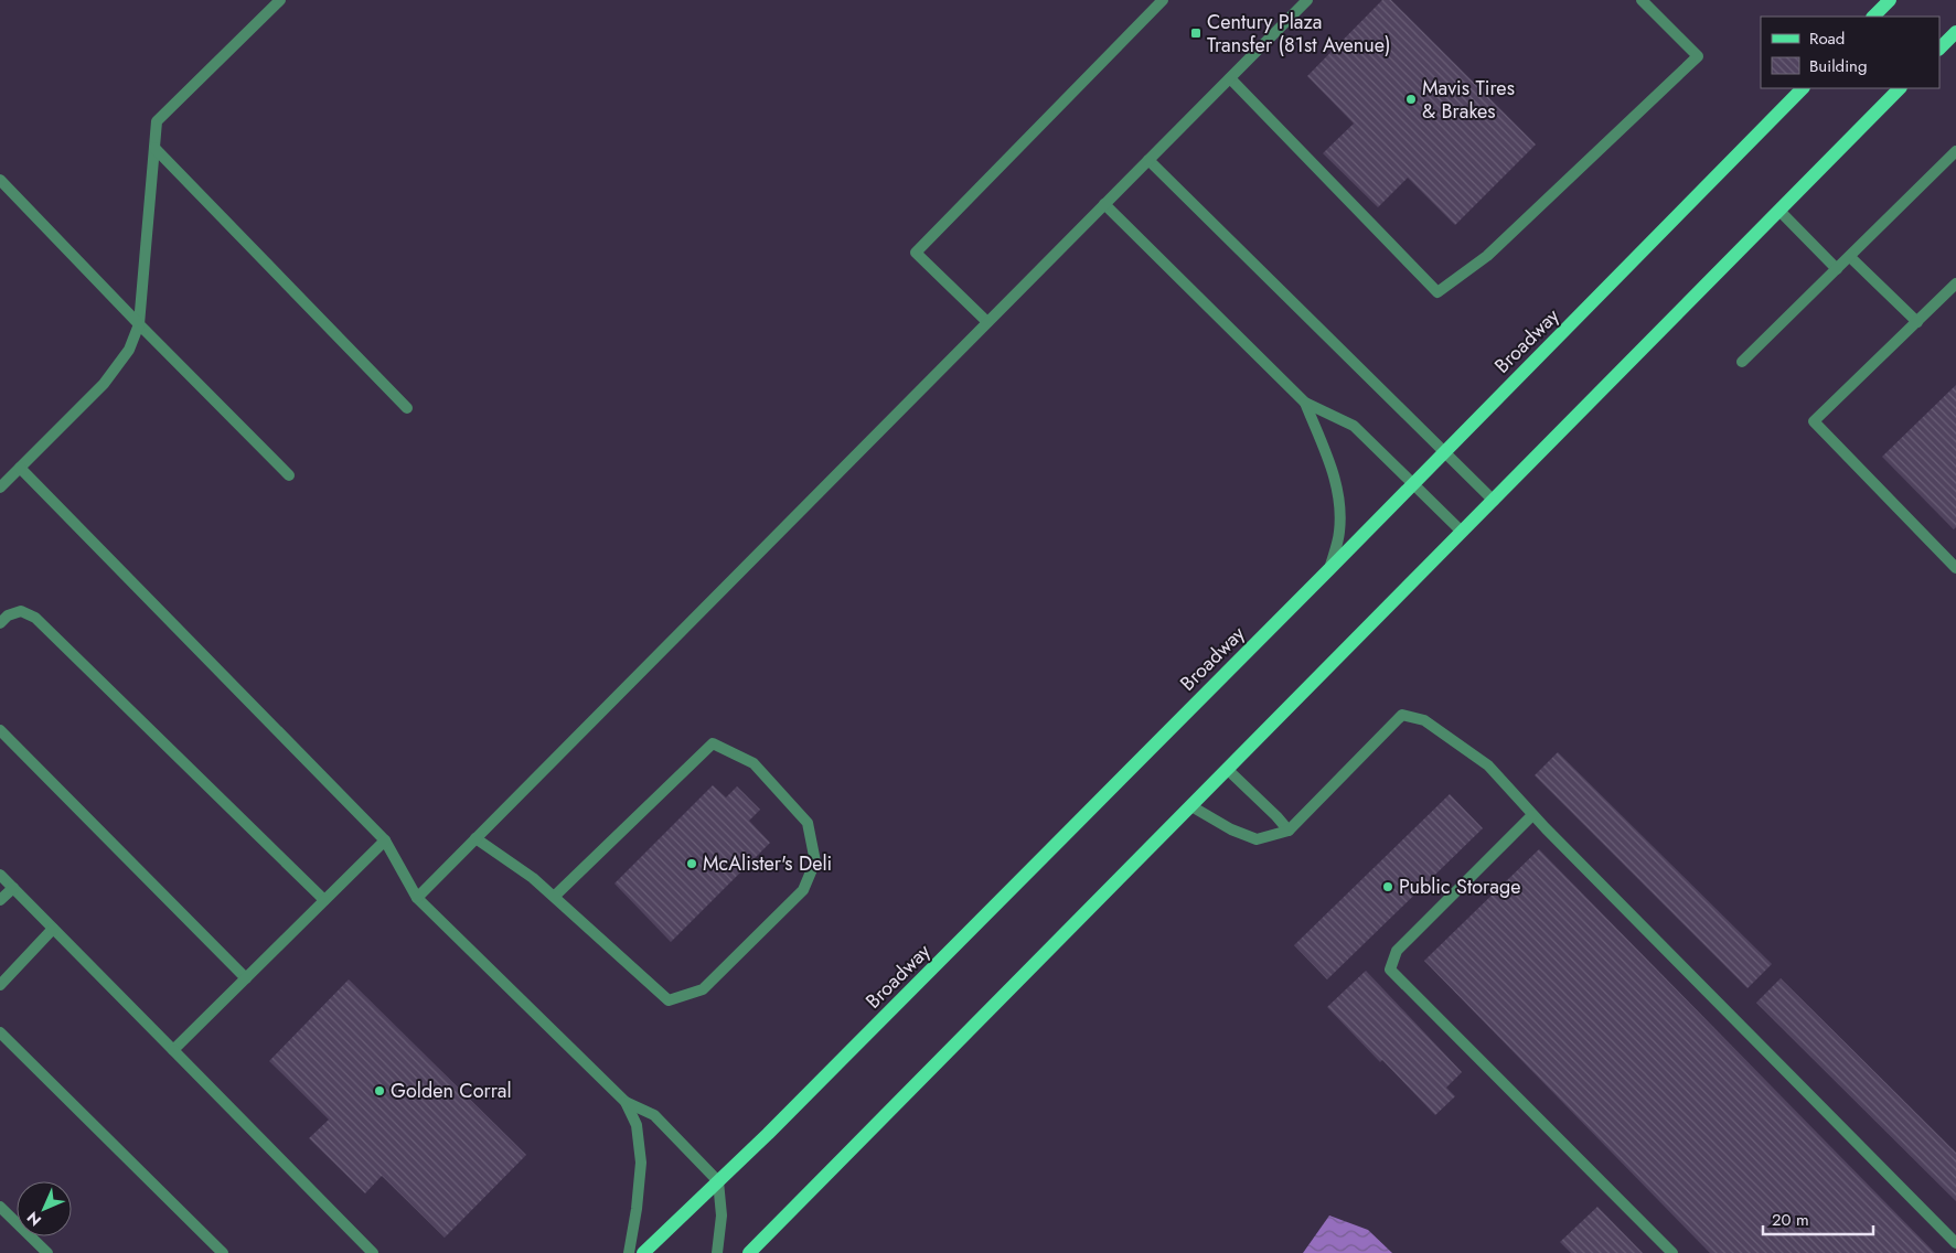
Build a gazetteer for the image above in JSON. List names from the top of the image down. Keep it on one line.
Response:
{"streets":{"main road":["Broadway"]},"places":{"transit":["Century Plaza Transfer (81st Avenue)"],"other":["Mavis Tires & Brakes","McAlister's Deli","Public Storage","Golden Corral"]},"legend":["Road","Building"],"scale_bar":"20 m","north":"bottom left"}
